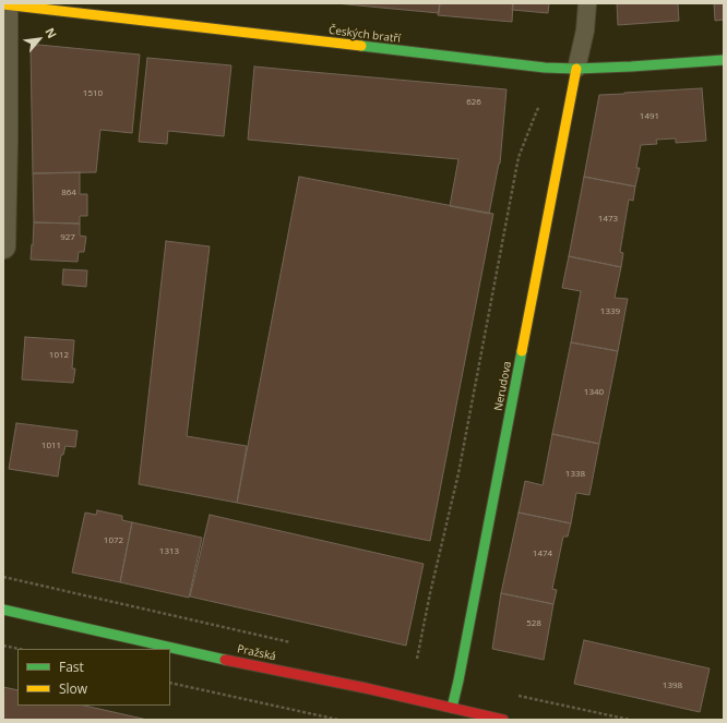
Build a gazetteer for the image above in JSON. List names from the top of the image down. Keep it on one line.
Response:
{"streets":{"street":["Českých bratří","Nerudova","Pražská"]},"crossings":[["Českých bratří","Nerudova"],["Nerudova","Pražská"]],"house_numbers":["1510","626","1491","864","1473","927","1339","1012","1340","1011","1338","1072","1313","1474","528","1398"],"legend":["Fast","Slow"],"north":"top right"}
